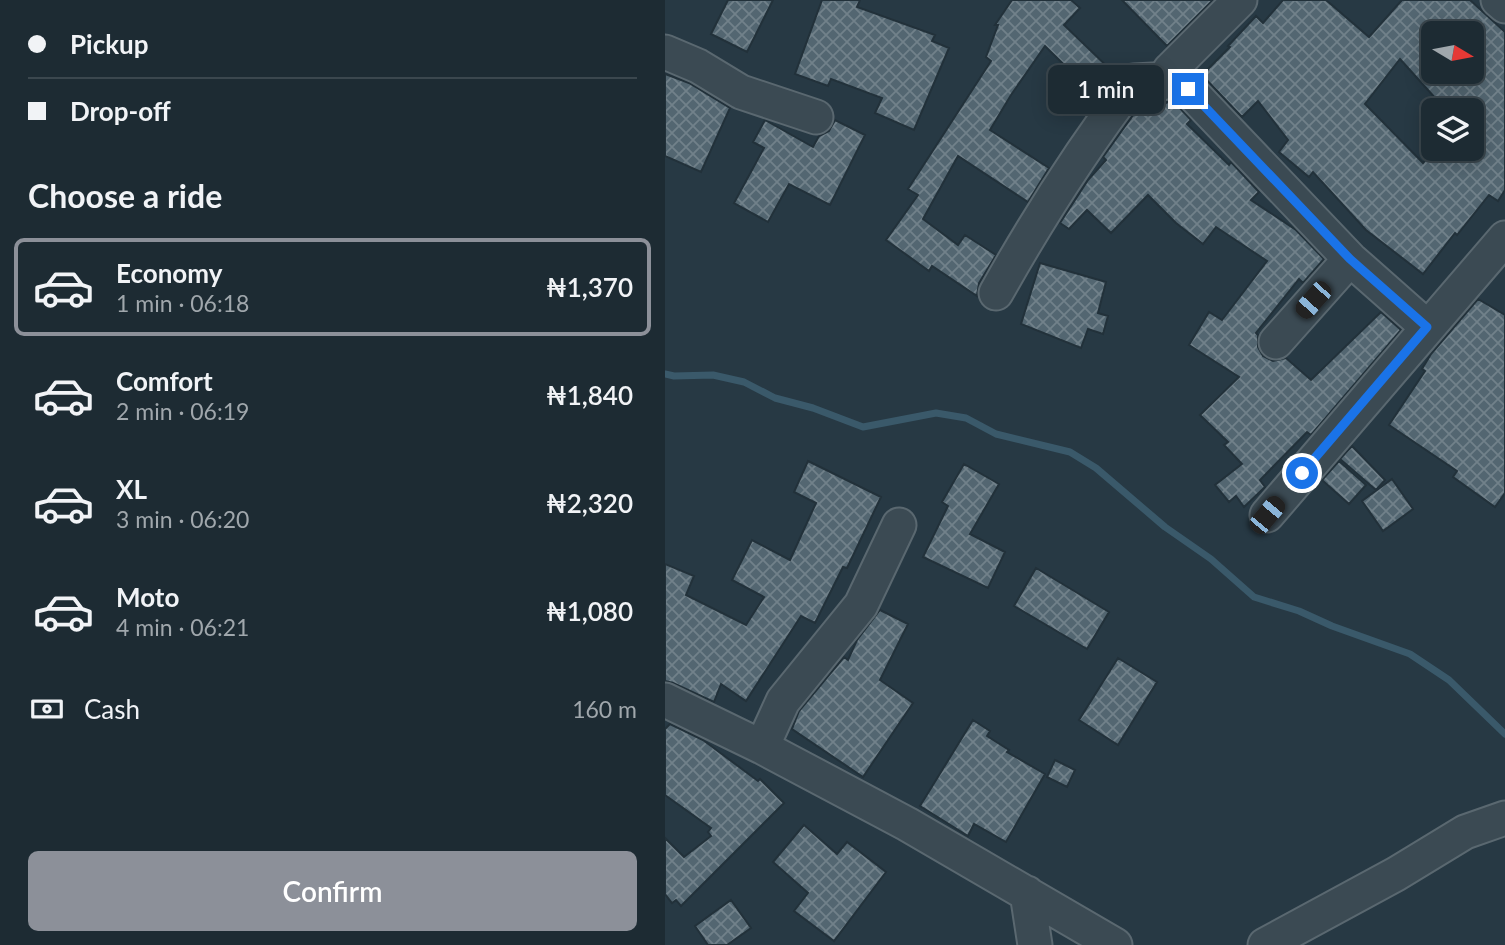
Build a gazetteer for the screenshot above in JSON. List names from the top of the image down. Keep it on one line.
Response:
{"north":"right","page":{"banner":["Pickup","Drop-off"],"bubble":"1 min","heading":"Choose a ride","list":[{"name":"Economy","note":"1 min · 06:18","value":"₦1,370"},{"name":"Comfort","note":"2 min · 06:19","value":"₦1,840"},{"name":"XL","note":"3 min · 06:20","value":"₦2,320"},{"name":"Moto","note":"4 min · 06:21","value":"₦1,080"}],"pay":["Cash","160 m"],"buttons":"Confirm"}}
